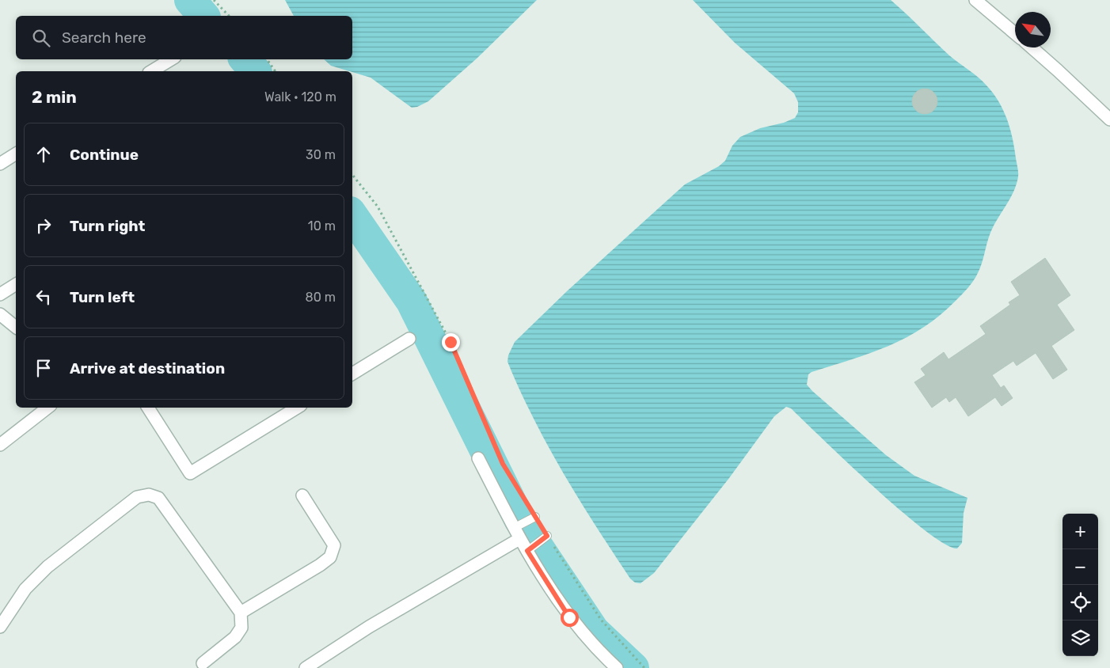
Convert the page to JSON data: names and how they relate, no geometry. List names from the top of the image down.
{
  "north": "top left",
  "page": {
    "search": "Search here",
    "heading": ["2 min", "Walk · 120 m"],
    "list": [
      ["Continue", "30 m"],
      ["Turn right", "10 m"],
      ["Turn left", "80 m"],
      "Arrive at destination"
    ],
    "map_buttons": ["+", "−"]
  }
}
